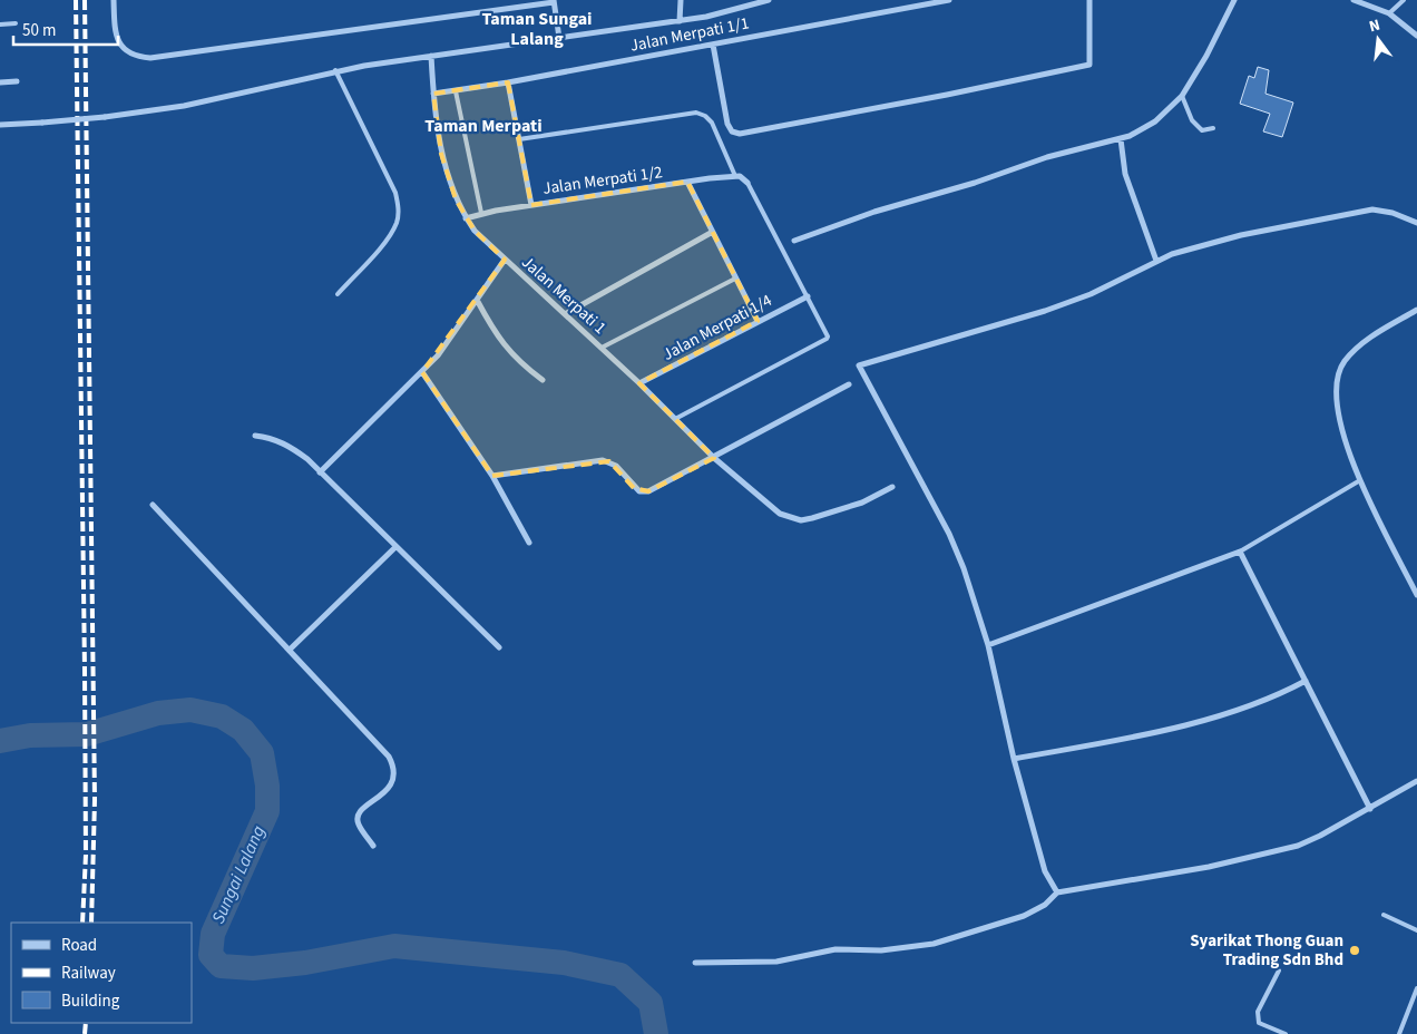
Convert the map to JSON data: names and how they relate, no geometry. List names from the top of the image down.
{
  "streets": {
    "street": [
      "Jalan Merpati 1/1",
      "Jalan Merpati 1/2",
      "Jalan Merpati 1",
      "Jalan Merpati 1/4"
    ]
  },
  "crossings": [
    ["Jalan Merpati 1/1", "Jalan Merpati 1"],
    ["Jalan Merpati 1/2", "Jalan Merpati 1"],
    ["Jalan Merpati 1", "Jalan Merpati 1/4"]
  ],
  "districts": ["Taman Sungai Lalang", "Taman Merpati"],
  "water": ["Sungai Lalang"],
  "places": ["Syarikat Thong Guan Trading Sdn Bhd"],
  "legend": ["Road", "Railway", "Building"],
  "scale_bar": "50 m",
  "north": "top"
}
